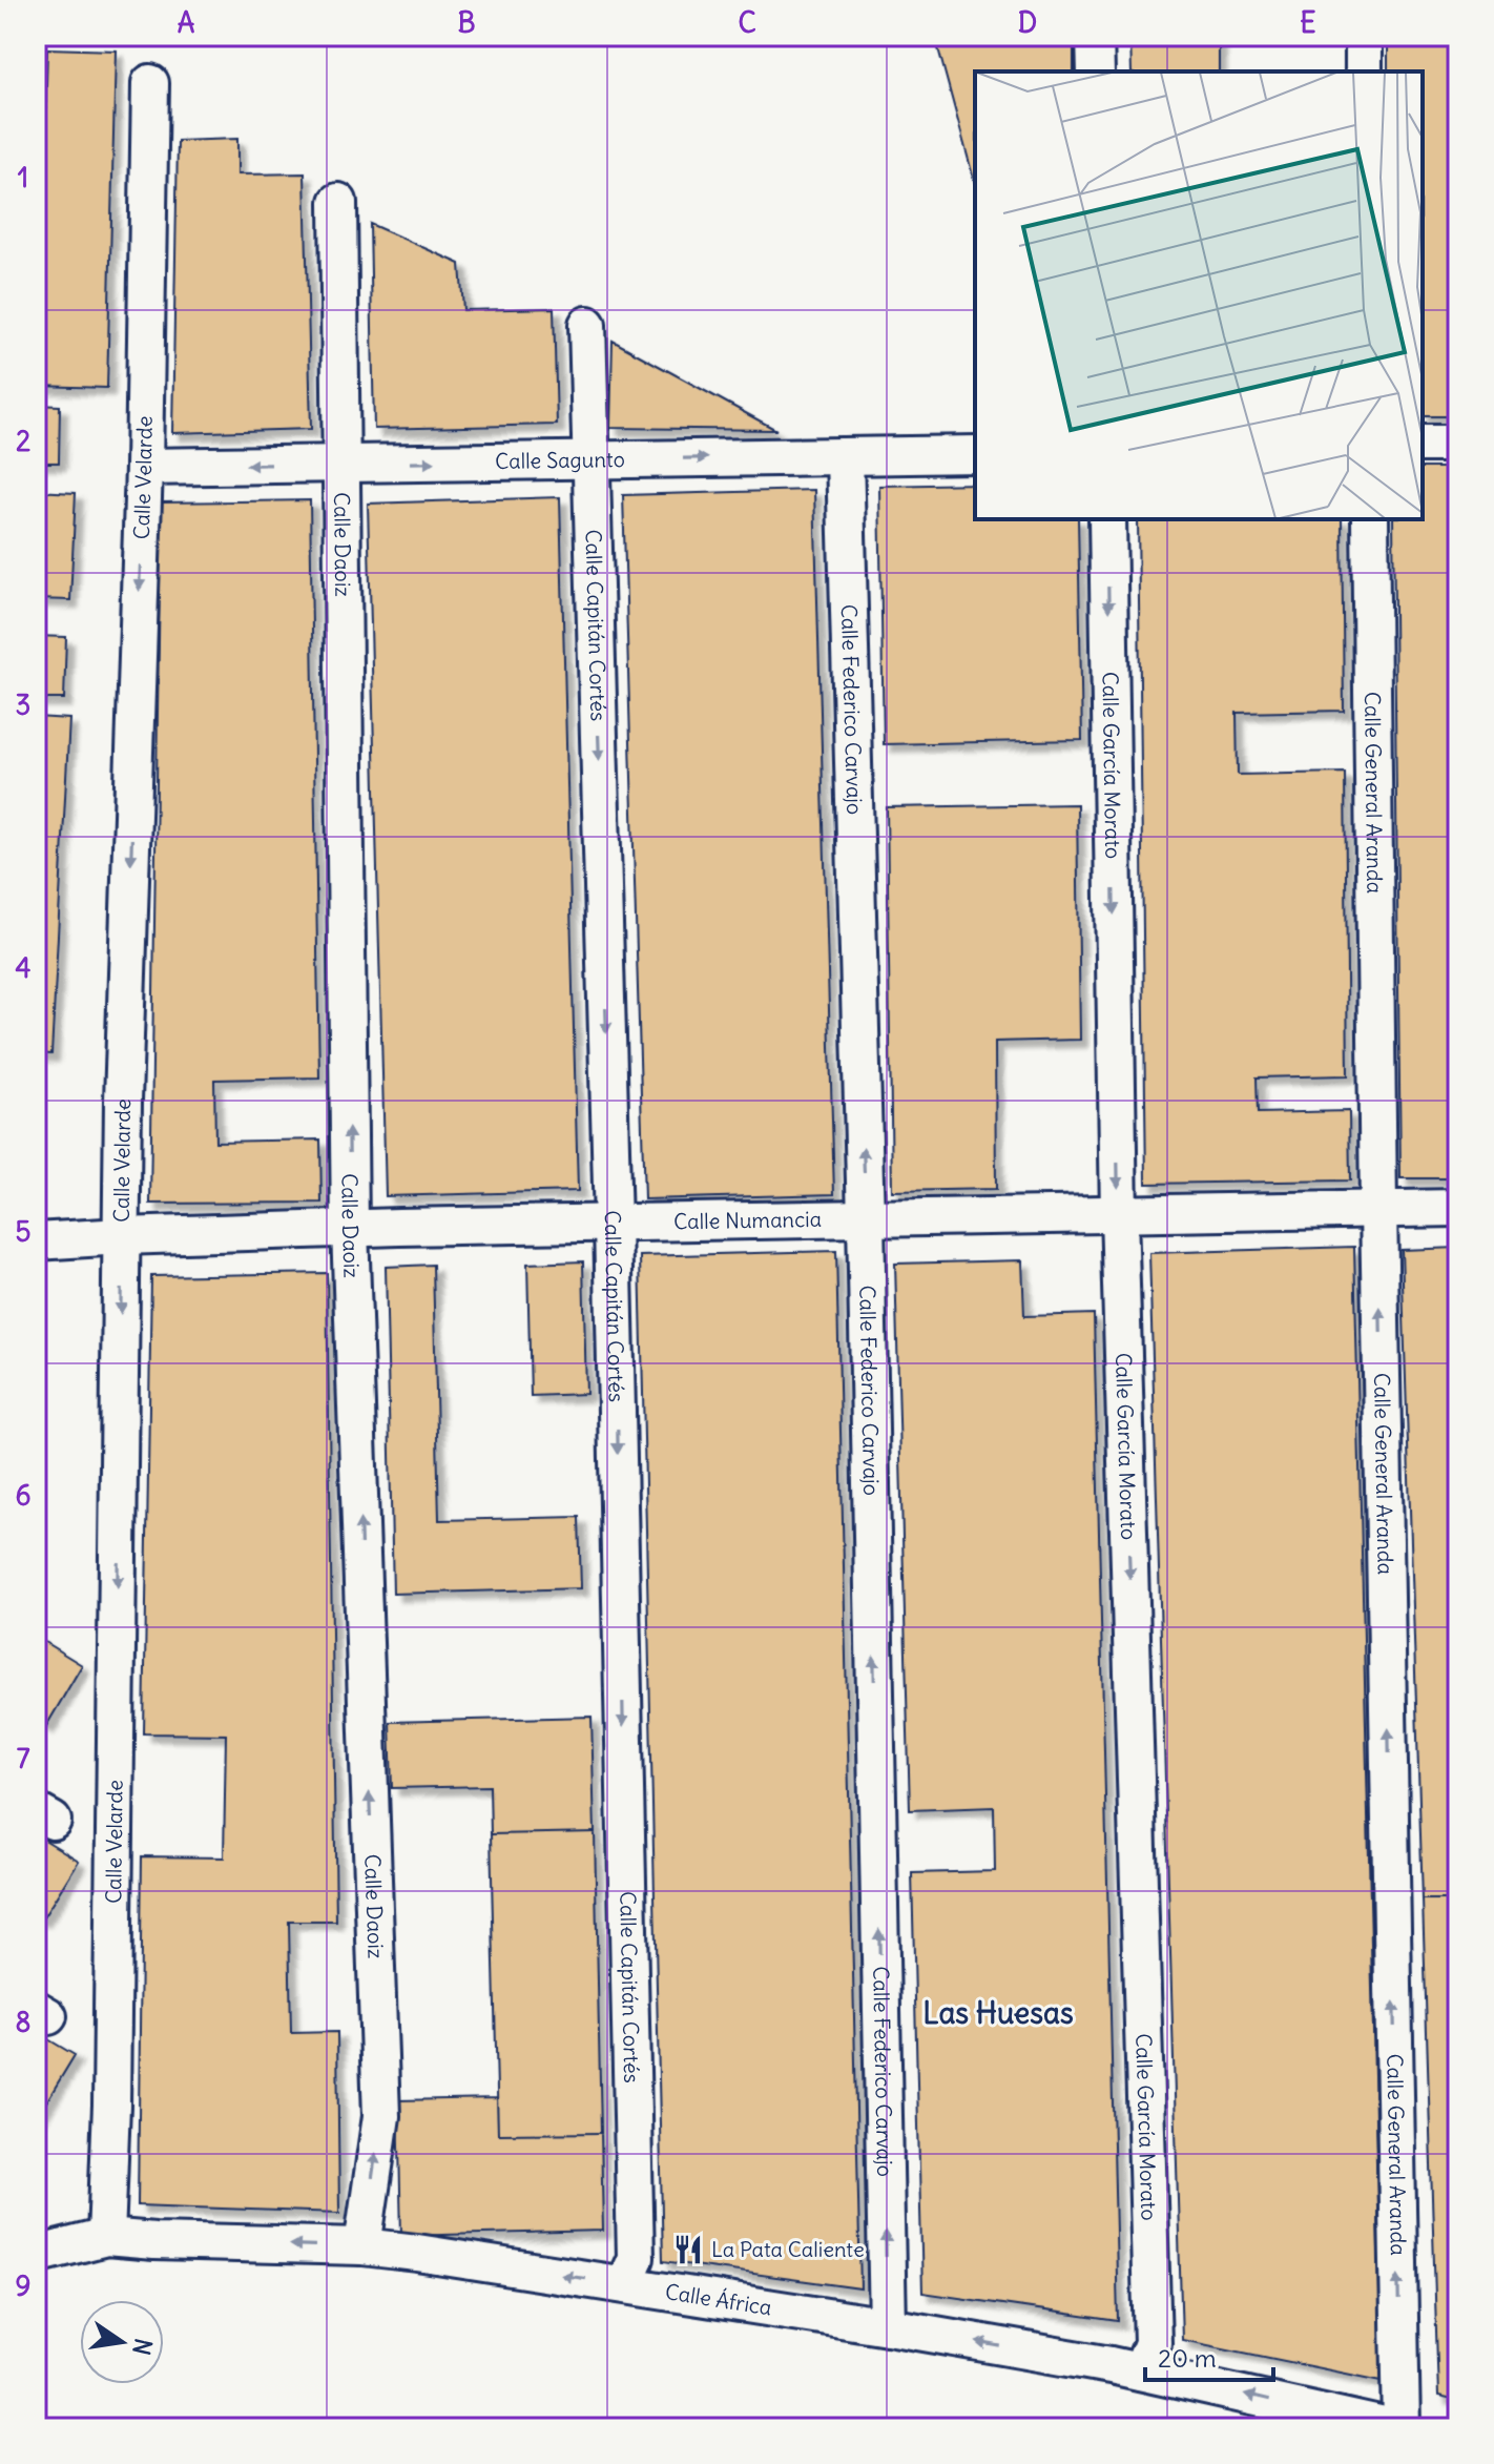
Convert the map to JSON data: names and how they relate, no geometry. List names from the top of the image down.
{
  "streets": {
    "street": [
      "Calle Sagunto",
      "Calle Velarde",
      "Calle Daoiz",
      "Calle Capitán Cortés",
      "Calle Federico Carvajo",
      "Calle García Morato",
      "Calle General Aranda",
      "Calle Numancia",
      "Calle África"
    ]
  },
  "crossings": [
    ["Calle Sagunto", "Calle Velarde"],
    ["Calle Sagunto", "Calle Daoiz"],
    ["Calle Sagunto", "Calle Capitán Cortés"],
    ["Calle Sagunto", "Calle Federico Carvajo"],
    ["Calle Velarde", "Calle Numancia"],
    ["Calle Velarde", "Calle África"],
    ["Calle Daoiz", "Calle Numancia"],
    ["Calle Daoiz", "Calle África"],
    ["Calle Capitán Cortés", "Calle Numancia"],
    ["Calle Capitán Cortés", "Calle África"],
    ["Calle Federico Carvajo", "Calle Numancia"],
    ["Calle Federico Carvajo", "Calle África"],
    ["Calle García Morato", "Calle Numancia"],
    ["Calle García Morato", "Calle África"],
    ["Calle General Aranda", "Calle Numancia"]
  ],
  "one_way": [
    "Calle Velarde",
    "Calle Daoiz",
    "Calle Capitán Cortés",
    "Calle Federico Carvajo",
    "Calle García Morato",
    "Calle General Aranda",
    "Calle África"
  ],
  "districts": ["Las Huesas"],
  "places": {
    "restaurant": ["La Pata Caliente"]
  },
  "scale_bar": "20 m",
  "north": "right",
  "grid": {
    "columns": [
      "A",
      "B",
      "C",
      "D",
      "E"
    ],
    "rows": [
      "1",
      "2",
      "3",
      "4",
      "5",
      "6",
      "7",
      "8",
      "9"
    ]
  }
}
